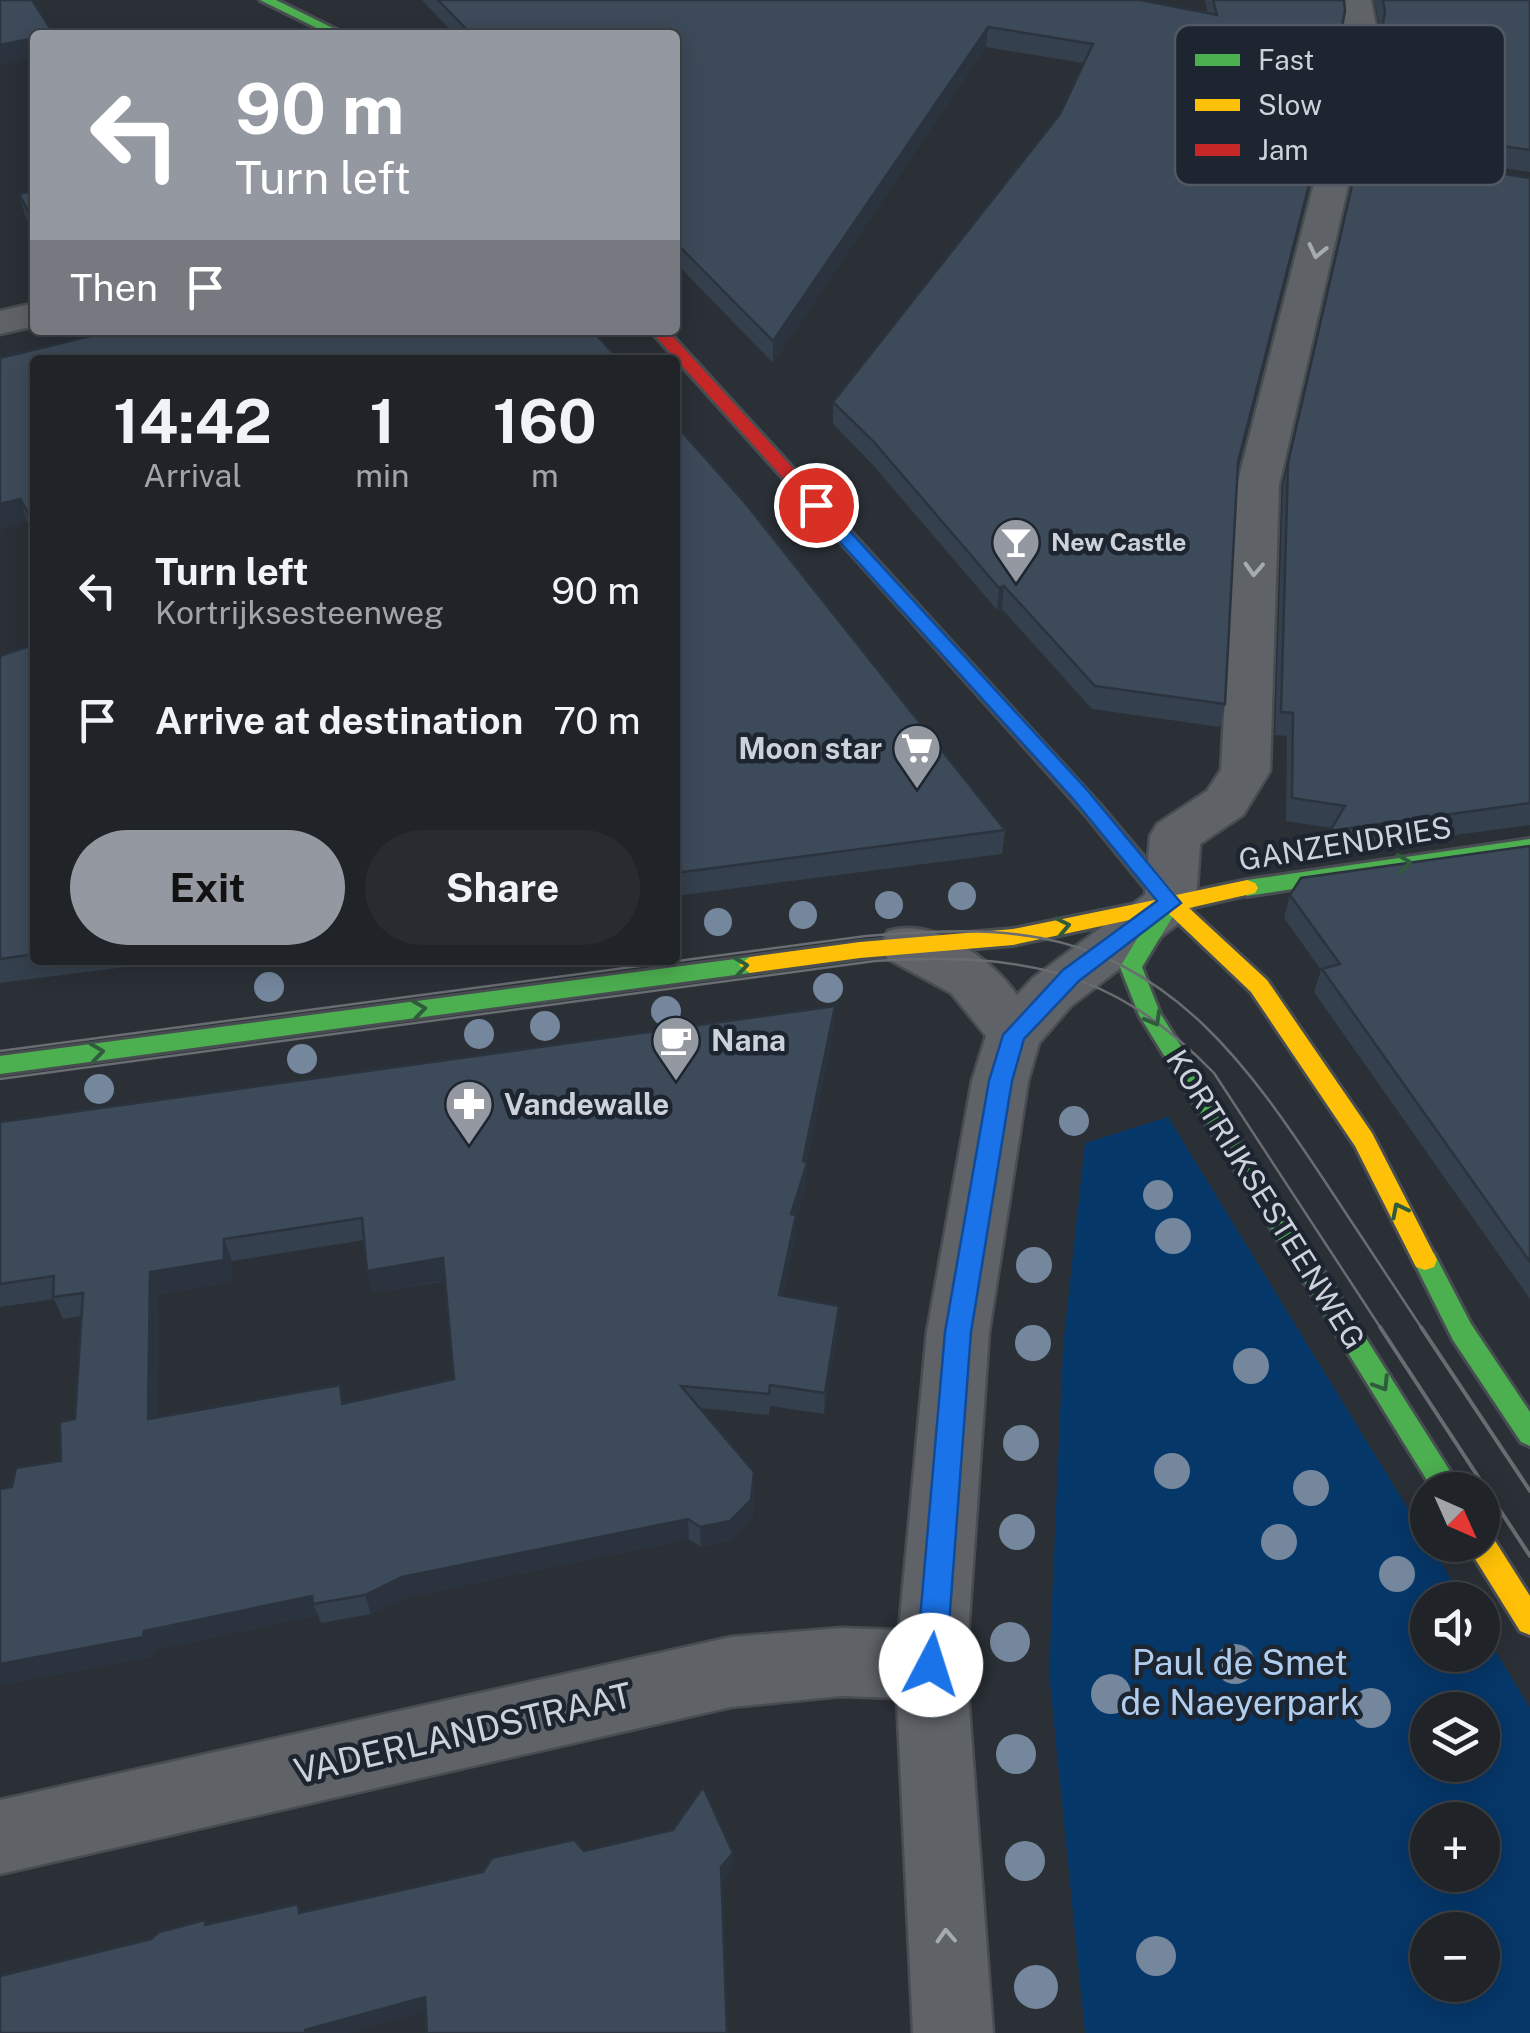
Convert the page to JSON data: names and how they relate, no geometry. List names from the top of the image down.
{
  "streets": {
    "main road": ["GANZENDRIES", "KORTRIJKSESTEENWEG"],
    "street": ["VADERLANDSTRAAT"]
  },
  "crossings": [
    ["GANZENDRIES", "KORTRIJKSESTEENWEG"]
  ],
  "one_way": ["GANZENDRIES"],
  "parks": ["Paul de Smet de Naeyerpark"],
  "places": {
    "bar": ["New Castle"],
    "supermarket": ["Moon star"],
    "cafe": ["Nana"],
    "pharmacy": ["Vandewalle"]
  },
  "legend": ["Fast", "Slow", "Jam"],
  "north": "bottom right",
  "page": {
    "turn": ["90 m", "Turn left"],
    "then": "Then",
    "eta": [
      "14:42",
      "Arrival",
      "1",
      "min",
      "160",
      "m"
    ],
    "list": [
      {
        "name": "Turn left",
        "note": "Kortrijksesteenweg",
        "value": "90 m"
      },
      {
        "name": "Arrive at destination",
        "value": "70 m"
      }
    ],
    "buttons": ["Exit", "Share"],
    "map_buttons": ["+", "−"]
  }
}
